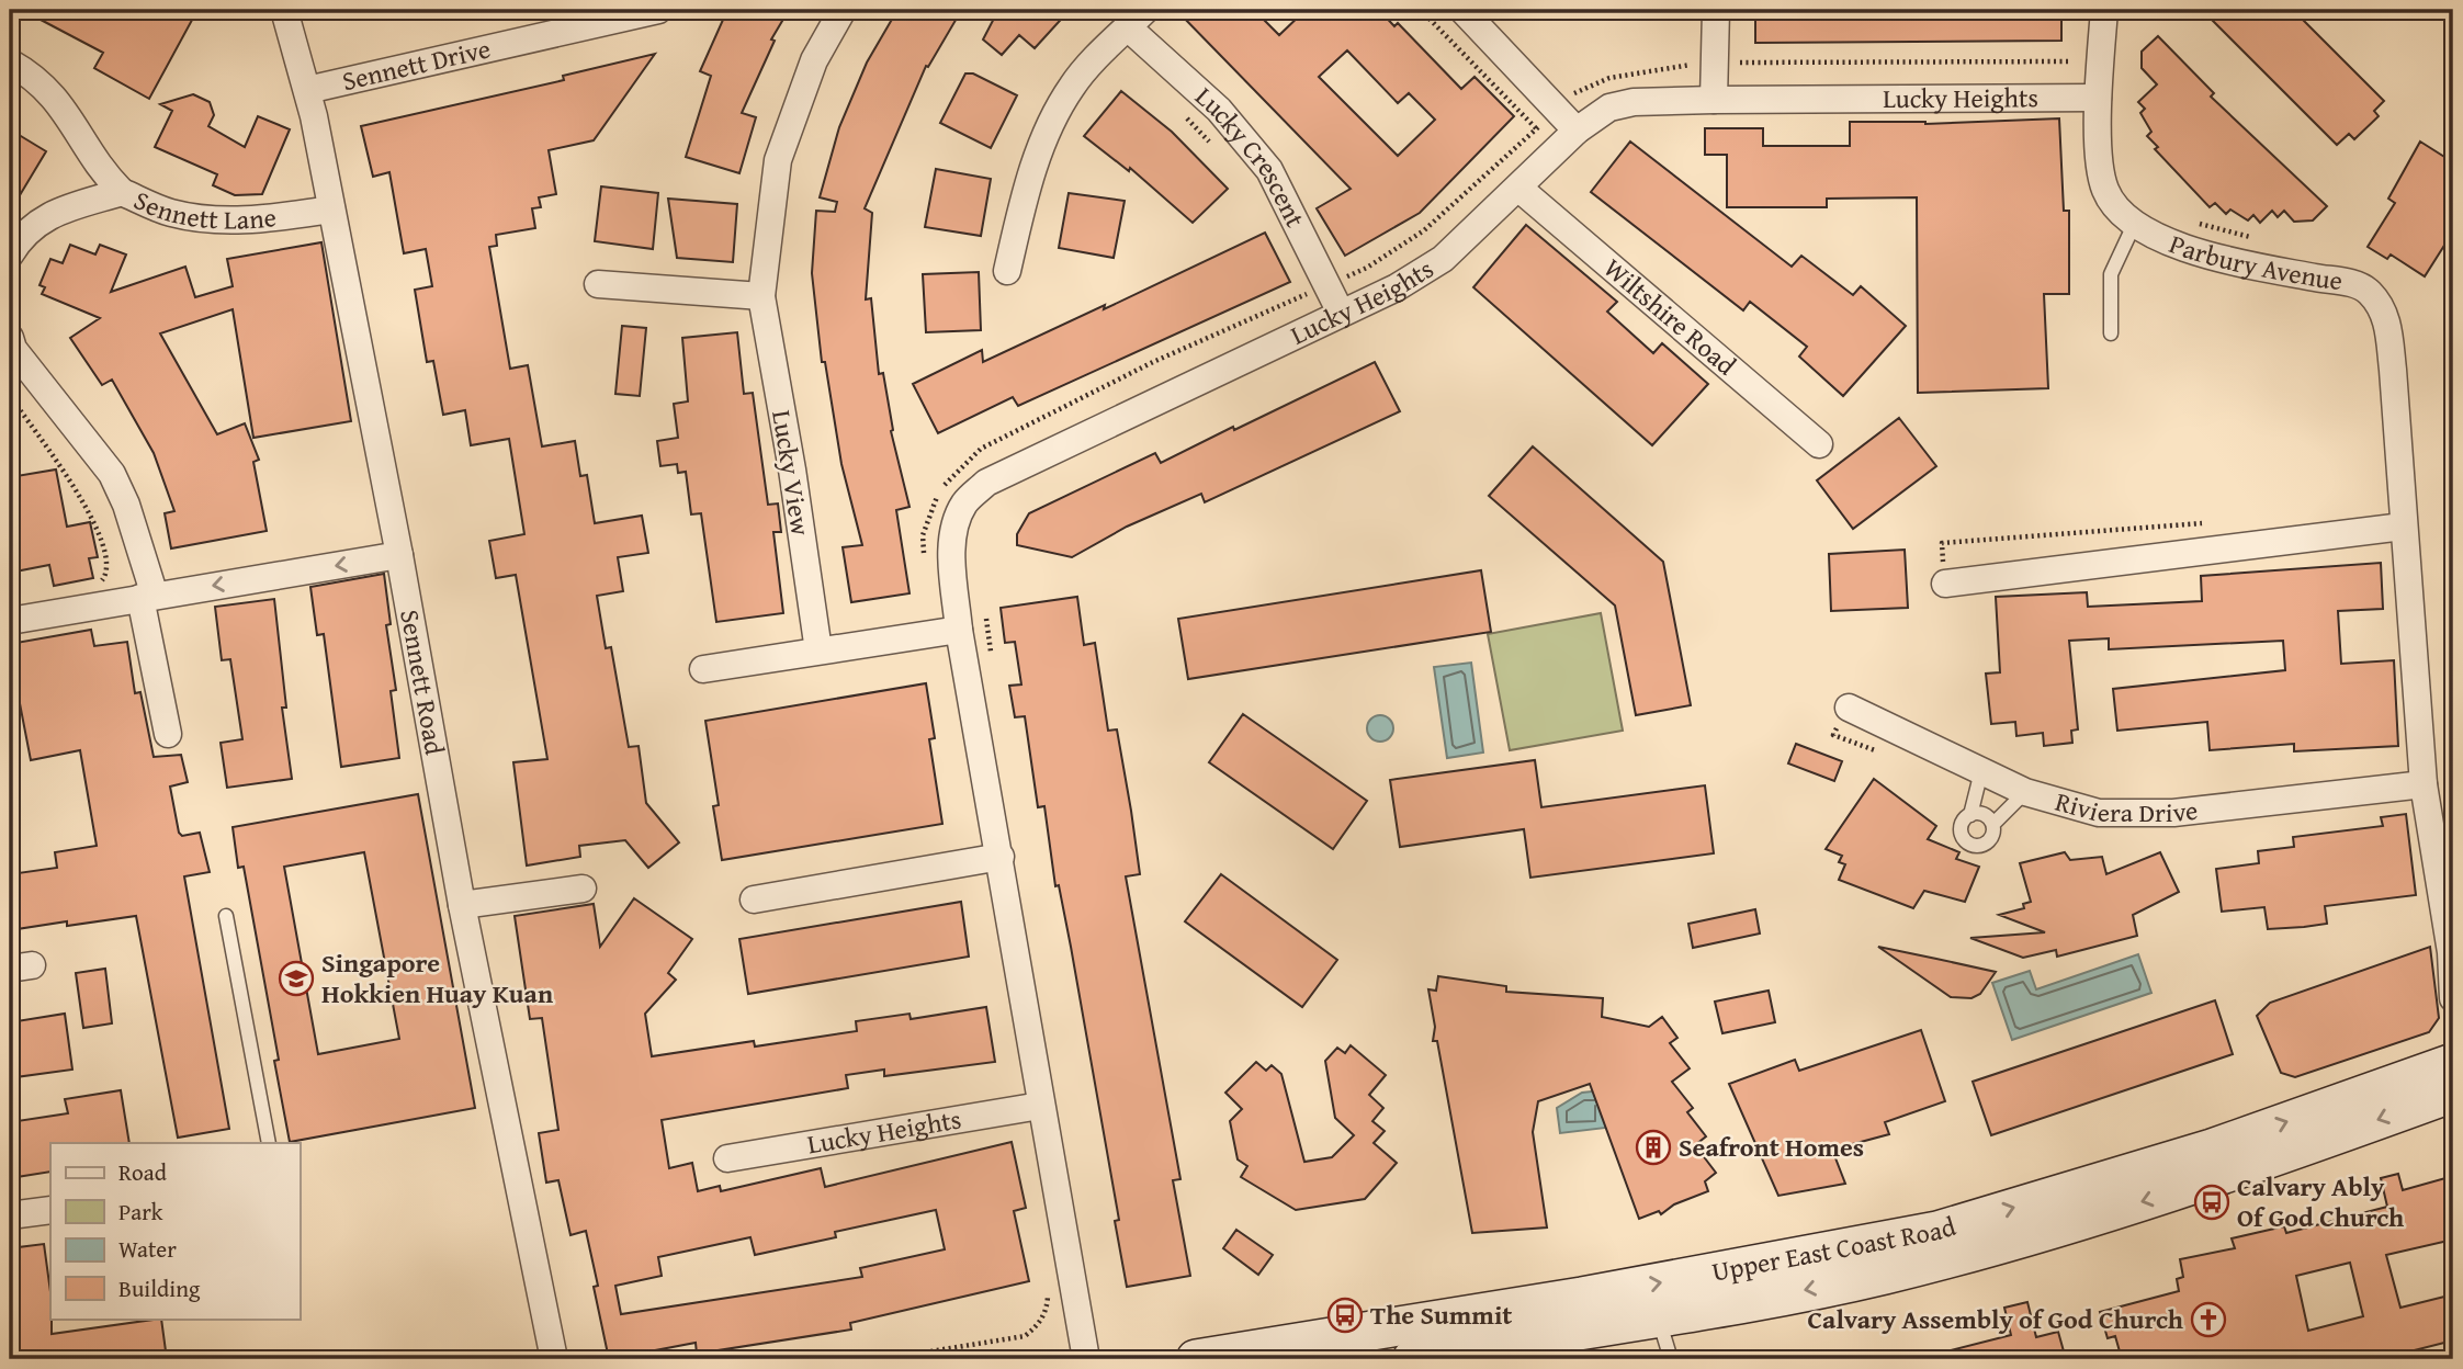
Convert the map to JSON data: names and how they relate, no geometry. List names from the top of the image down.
{
  "streets": {
    "main road": ["Upper East Coast Road"],
    "street": [
      "Sennett Drive",
      "Lucky Heights",
      "Lucky Crescent",
      "Sennett Lane",
      "Parbury Avenue",
      "Wiltshire Road",
      "Lucky View",
      "Sennett Road",
      "Riviera Drive"
    ]
  },
  "crossings": [
    ["Sennett Drive", "Sennett Road"],
    ["Lucky Heights", "Lucky Crescent"],
    ["Lucky Heights", "Parbury Avenue"],
    ["Lucky Heights", "Wiltshire Road"],
    ["Sennett Lane", "Sennett Road"],
    ["Parbury Avenue", "Riviera Drive"]
  ],
  "places": {
    "school or university": ["Singapore Hokkien Huay Kuan"],
    "building": ["Seafront Homes"],
    "bus stop": ["Calvary Ably Of God Church", "The Summit"],
    "church": ["Calvary Assembly of God Church"]
  },
  "legend": [
    "Road",
    "Park",
    "Water",
    "Building"
  ]
}
